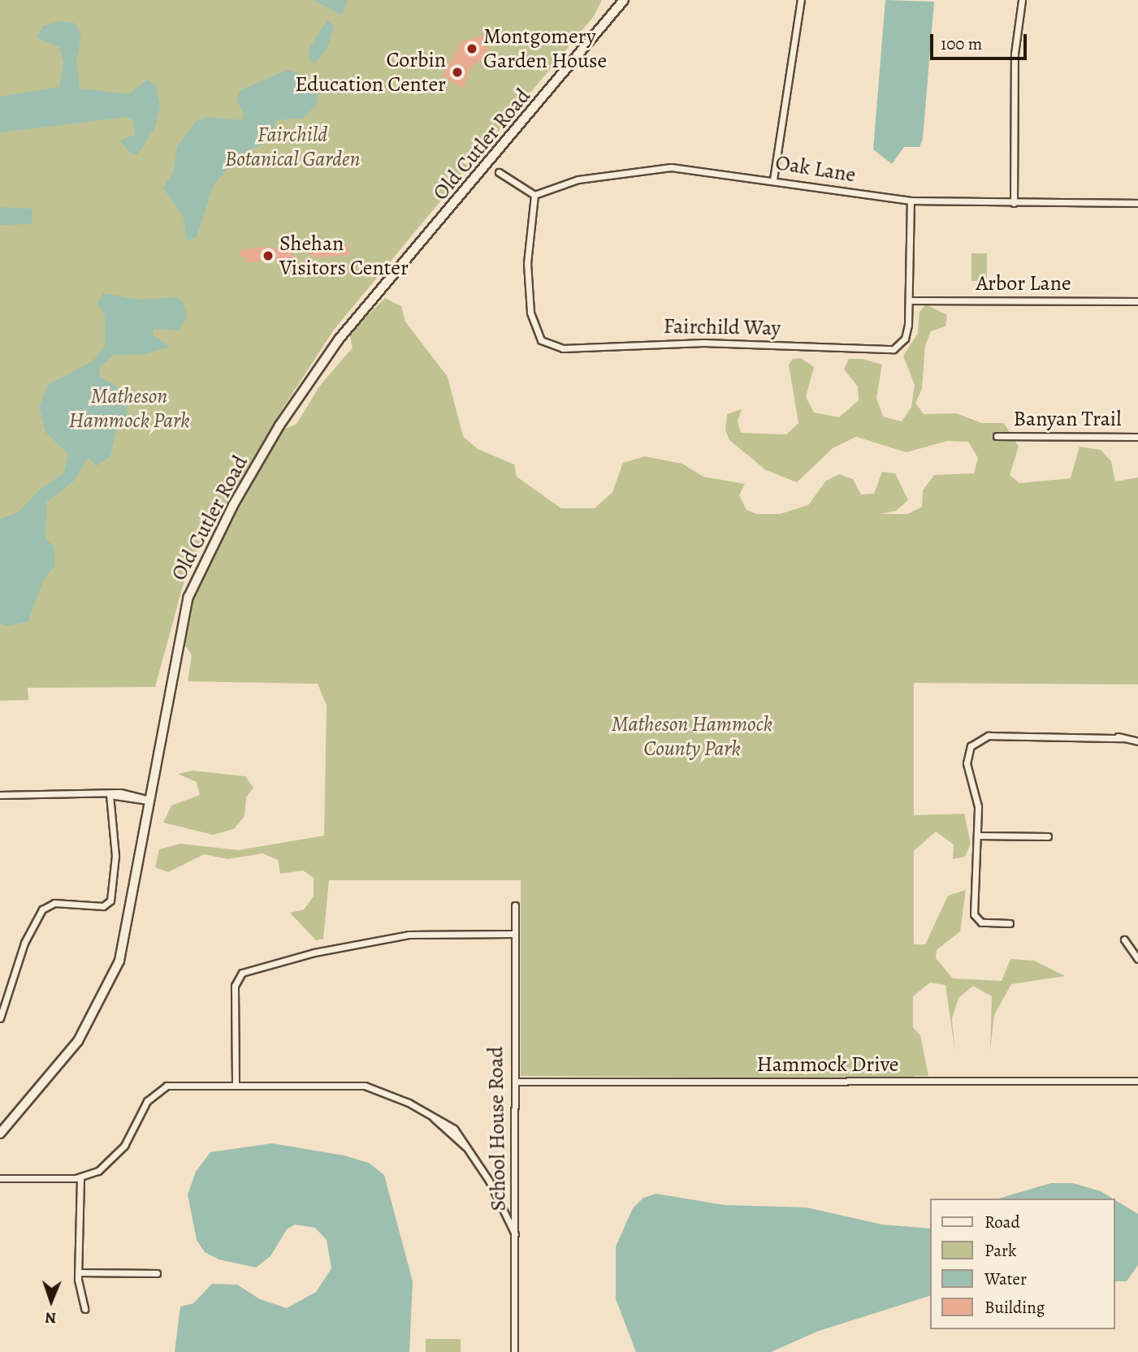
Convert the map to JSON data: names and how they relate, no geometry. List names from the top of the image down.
{
  "streets": {
    "main road": ["Old Cutler Road"],
    "street": [
      "Oak Lane",
      "Arbor Lane",
      "Fairchild Way",
      "Banyan Trail",
      "Hammock Drive",
      "School House Road"
    ]
  },
  "crossings": [
    ["Oak Lane", "Fairchild Way"],
    ["Arbor Lane", "Fairchild Way"],
    ["Hammock Drive", "School House Road"]
  ],
  "parks": ["Fairchild Botanical Garden", "Matheson Hammock Park", "Matheson Hammock County Park"],
  "places": ["Montgomery Garden House", "Corbin Education Center", "Shehan Visitors Center"],
  "legend": [
    "Road",
    "Park",
    "Water",
    "Building"
  ],
  "scale_bar": "100 m",
  "north": "bottom"
}
